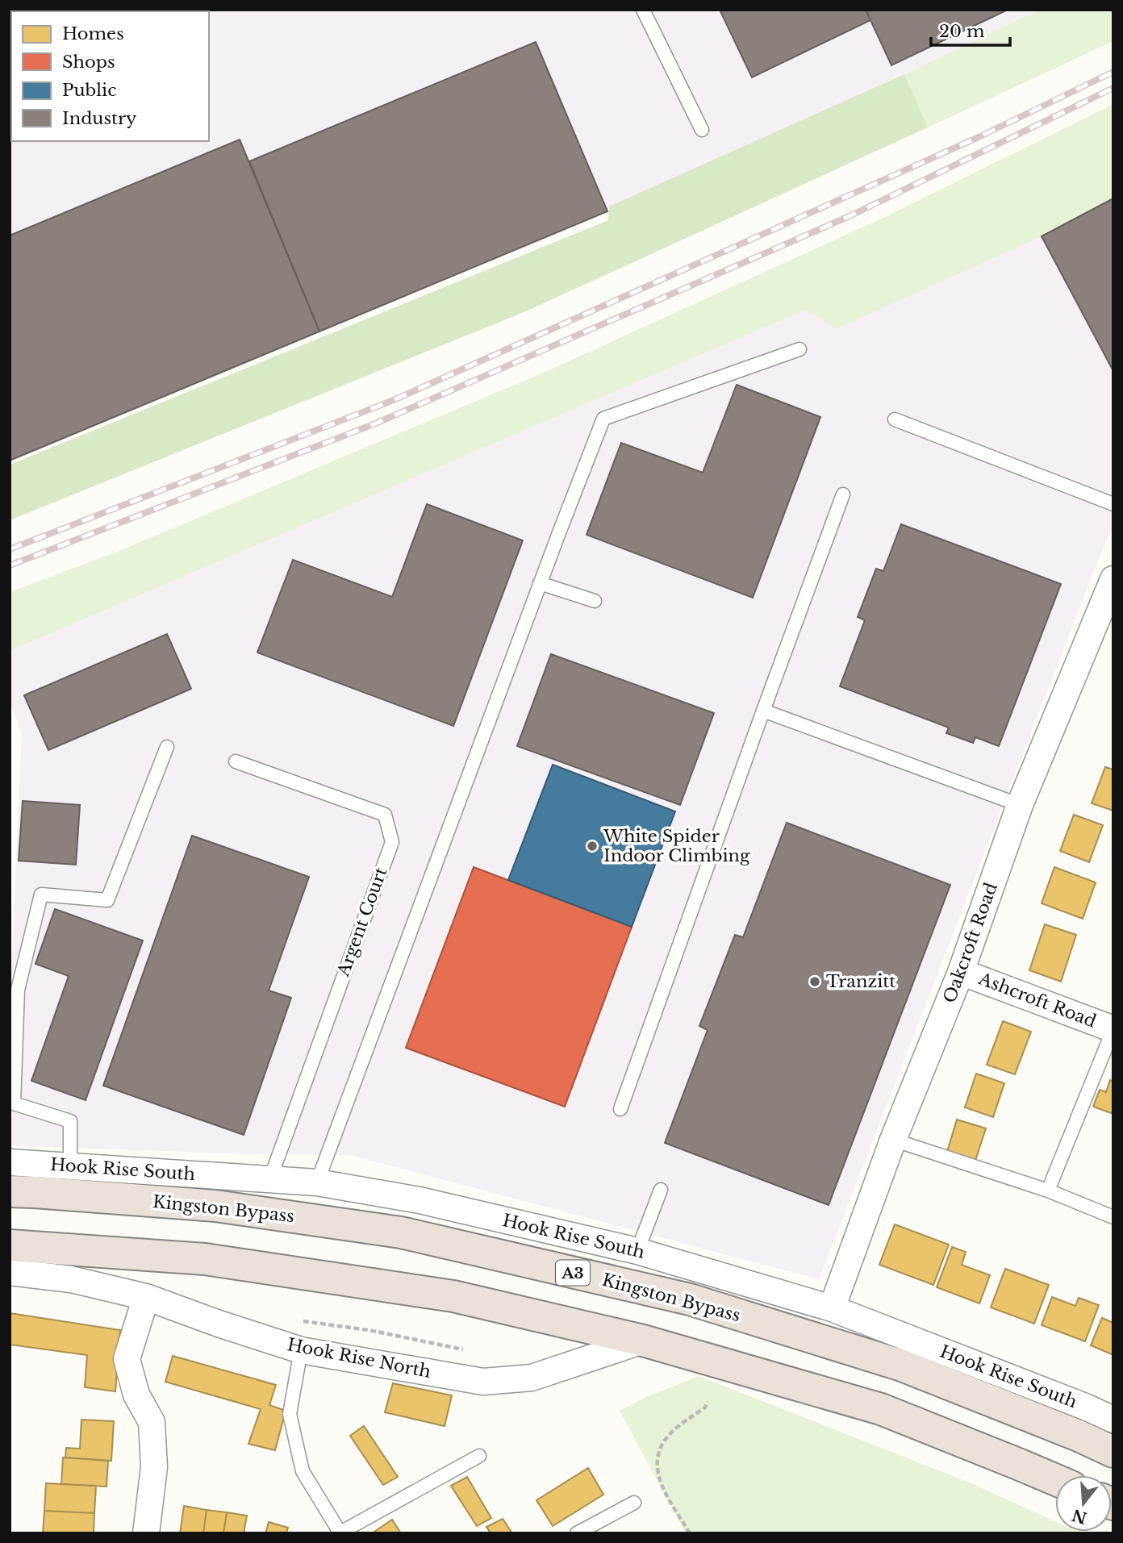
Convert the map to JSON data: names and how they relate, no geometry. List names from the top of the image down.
{
  "streets": {
    "highway": ["Kingston Bypass", "A3"],
    "street": [
      "Oakcroft Road",
      "Ashcroft Road",
      "Hook Rise South",
      "Hook Rise North"
    ],
    "lane": ["Argent Court"]
  },
  "crossings": [
    ["Argent Court", "Hook Rise South"],
    ["Oakcroft Road", "Ashcroft Road"],
    ["Oakcroft Road", "Hook Rise South"]
  ],
  "places": ["White Spider Indoor Climbing", "Tranzitt"],
  "legend": [
    "Homes",
    "Shops",
    "Public",
    "Industry"
  ],
  "scale_bar": "20 m",
  "north": "bottom"
}
